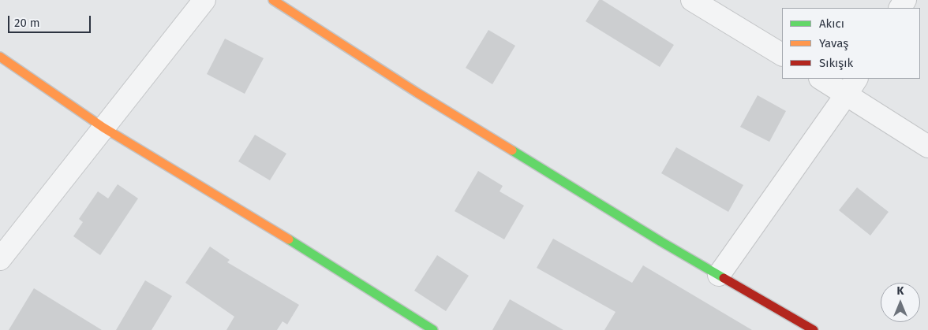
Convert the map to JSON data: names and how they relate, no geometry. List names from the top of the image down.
{
  "legend": ["Akıcı", "Yavaş", "Sıkışık"],
  "scale_bar": "20 m",
  "north": "top"
}
